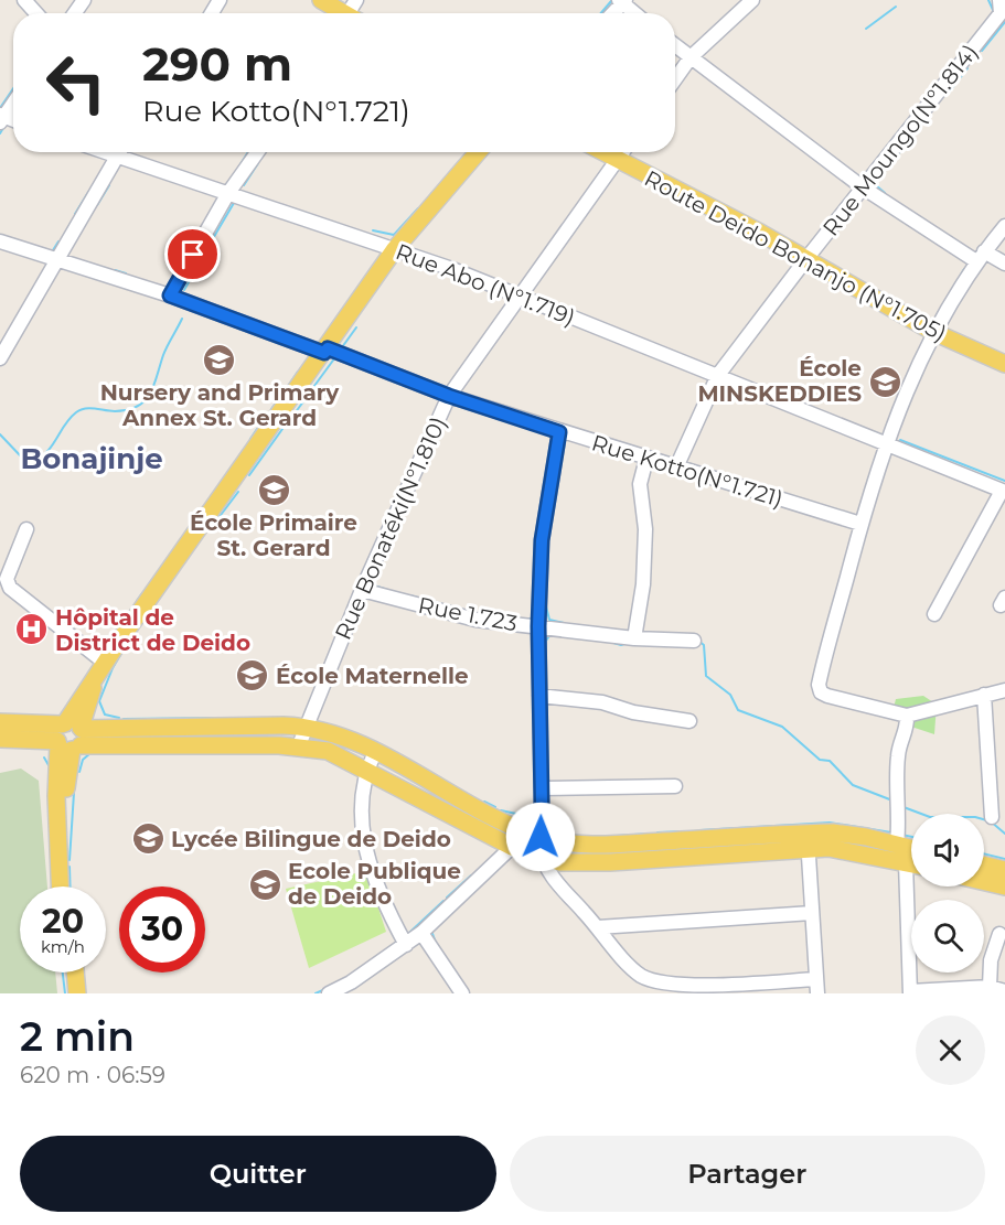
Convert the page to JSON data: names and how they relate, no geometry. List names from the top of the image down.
{
  "streets": {
    "main road": ["Route Deido Bonanjo (N°1.705)"],
    "street": [
      "Rue Moungo(N°1.814)",
      "Rue Abo (N°1.719)",
      "Rue Kotto(N°1.721)",
      "Rue Bonatéki(N°1.810)",
      "Rue 1.723"
    ]
  },
  "crossings": [
    ["Rue Moungo(N°1.814)", "Route Deido Bonanjo (N°1.705)"],
    ["Rue Moungo(N°1.814)", "Rue Abo (N°1.719)"],
    ["Rue Moungo(N°1.814)", "Rue Kotto(N°1.721)"],
    ["Route Deido Bonanjo (N°1.705)", "Rue Bonatéki(N°1.810)"],
    ["Rue Abo (N°1.719)", "Rue Bonatéki(N°1.810)"],
    ["Rue Kotto(N°1.721)", "Rue Bonatéki(N°1.810)"],
    ["Rue Bonatéki(N°1.810)", "Rue 1.723"]
  ],
  "districts": ["Bonajinje"],
  "places": {
    "school or university": [
      "Nursery and Primary Annex St. Gerard",
      "École MINSKEDDIES",
      "École Primaire St. Gerard",
      "École Maternelle",
      "Lycée Bilingue de Deido",
      "Ecole Publique de Deido"
    ],
    "hospital": ["Hôpital de District de Deido"]
  },
  "page": {
    "turn": ["290 m", "Rue Kotto(N°1.721)"],
    "speed": "20 km/h",
    "limit": "30",
    "heading": ["2 min", "620 m · 06:59"],
    "buttons": ["Quitter", "Partager"]
  }
}
